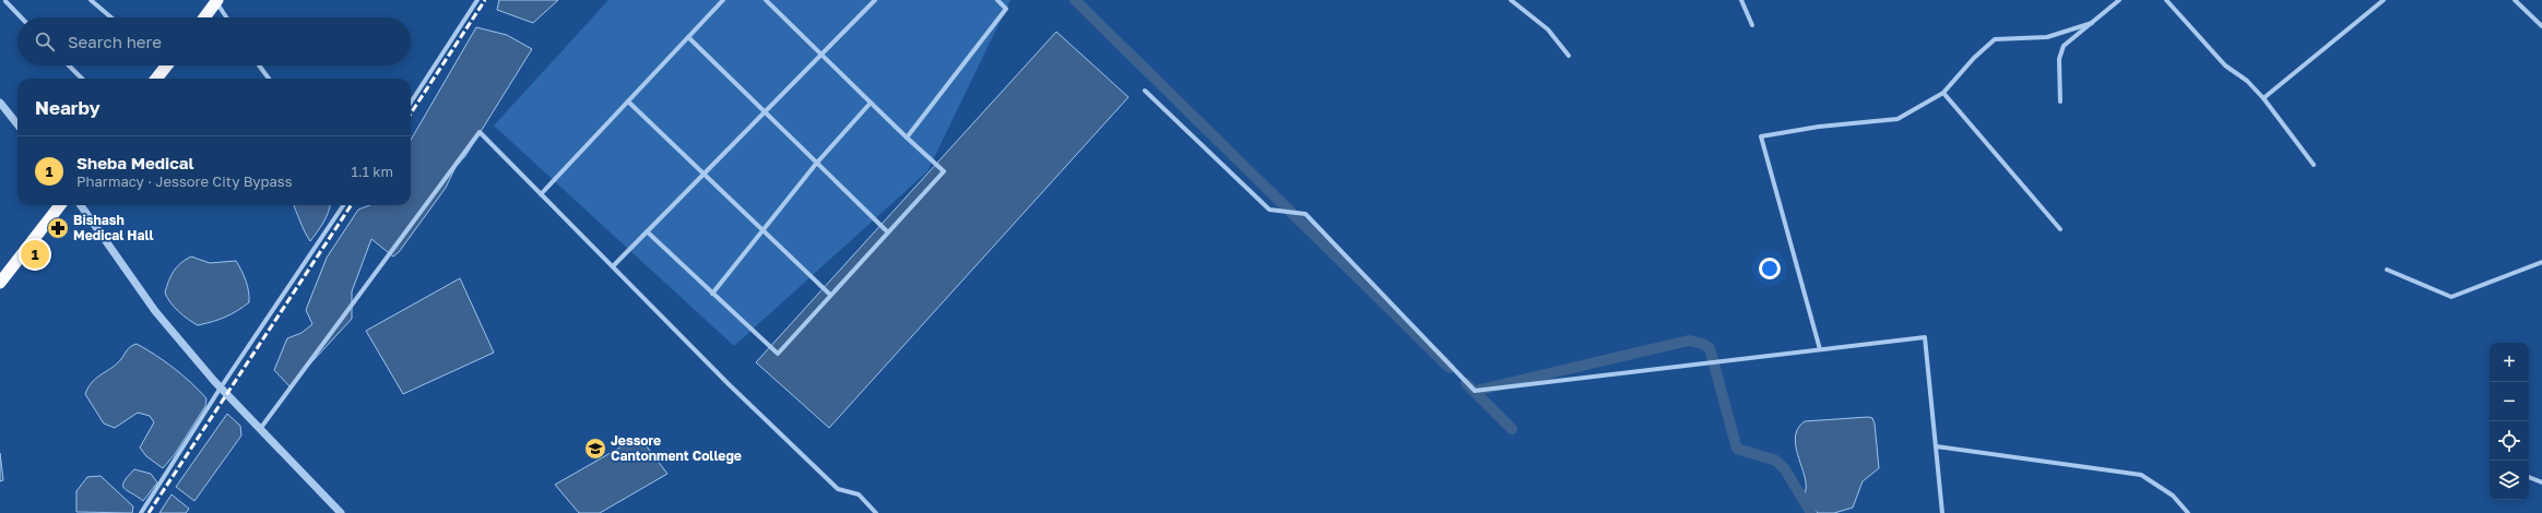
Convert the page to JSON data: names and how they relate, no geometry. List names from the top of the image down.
{
  "places": {
    "pharmacy": ["Bishash Medical Hall"],
    "school or university": ["Jessore Cantonment College"]
  },
  "page": {
    "search": "Search here",
    "heading": "Nearby",
    "list": [
      {
        "mark": "1",
        "name": "Sheba Medical",
        "note": "Pharmacy · Jessore City Bypass",
        "value": "1.1 km"
      }
    ],
    "pins": "1",
    "map_buttons": ["+", "−"]
  }
}
